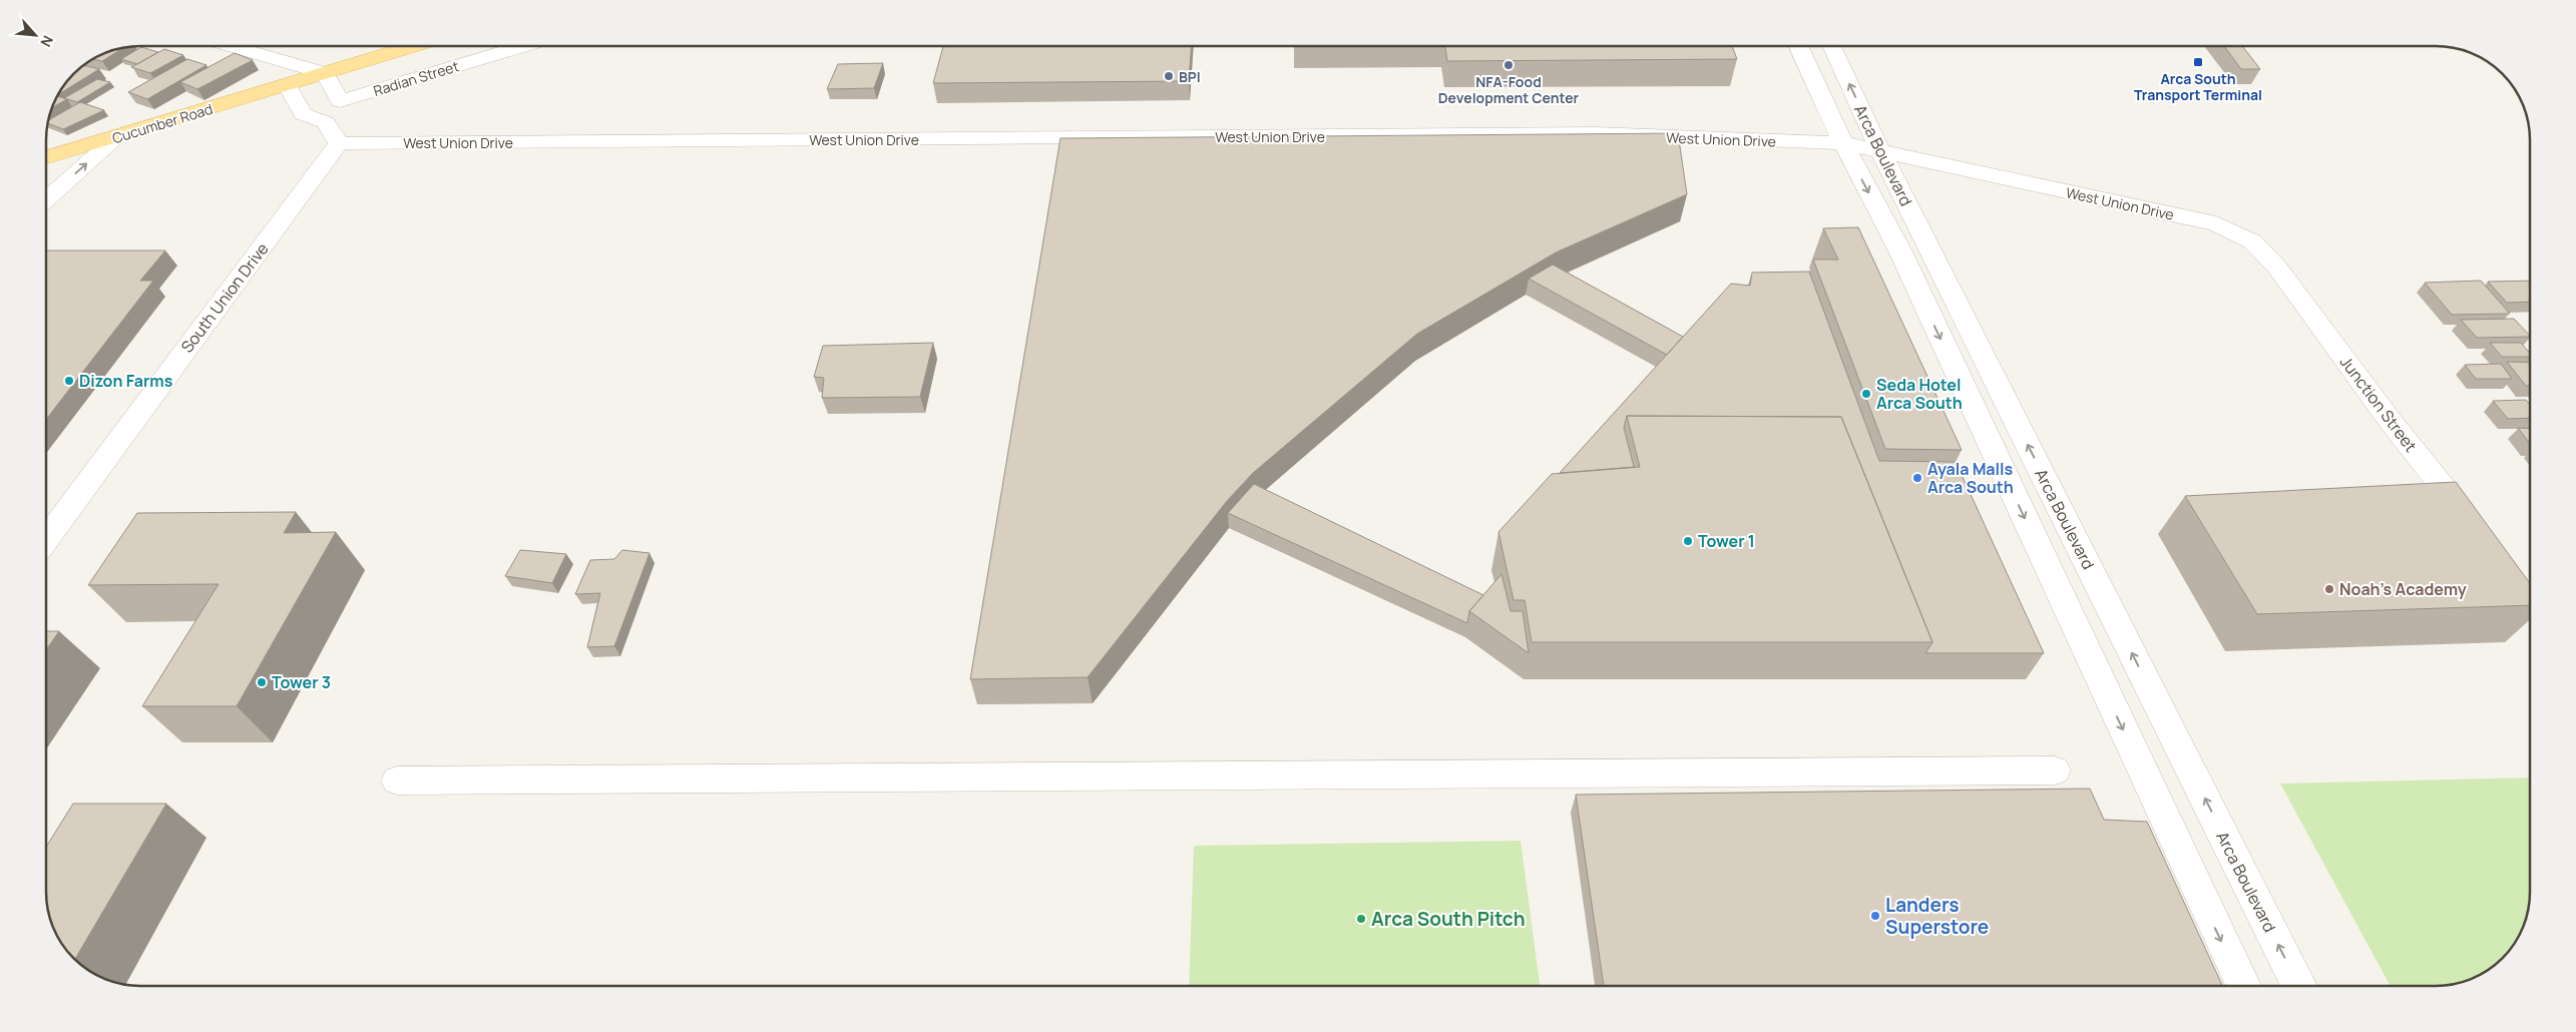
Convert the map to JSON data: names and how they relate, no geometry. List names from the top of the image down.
{
  "streets": {
    "main road": ["Cucumber Road"],
    "street": [
      "Radian Street",
      "West Union Drive",
      "Arca Boulevard",
      "South Union Drive",
      "Junction Street"
    ]
  },
  "crossings": [
    ["West Union Drive", "Arca Boulevard"],
    ["West Union Drive", "South Union Drive"],
    ["West Union Drive", "Junction Street"]
  ],
  "places": {
    "transit": ["Arca South Transport Terminal"],
    "other": [
      "NFA-Food Development Center",
      "BPI",
      "Dizon Farms",
      "Seda Hotel Arca South",
      "Ayala Malls Arca South",
      "Tower 1",
      "Noah's Academy",
      "Tower 3",
      "Landers Superstore",
      "Arca South Pitch"
    ]
  },
  "north": "bottom right"
}
